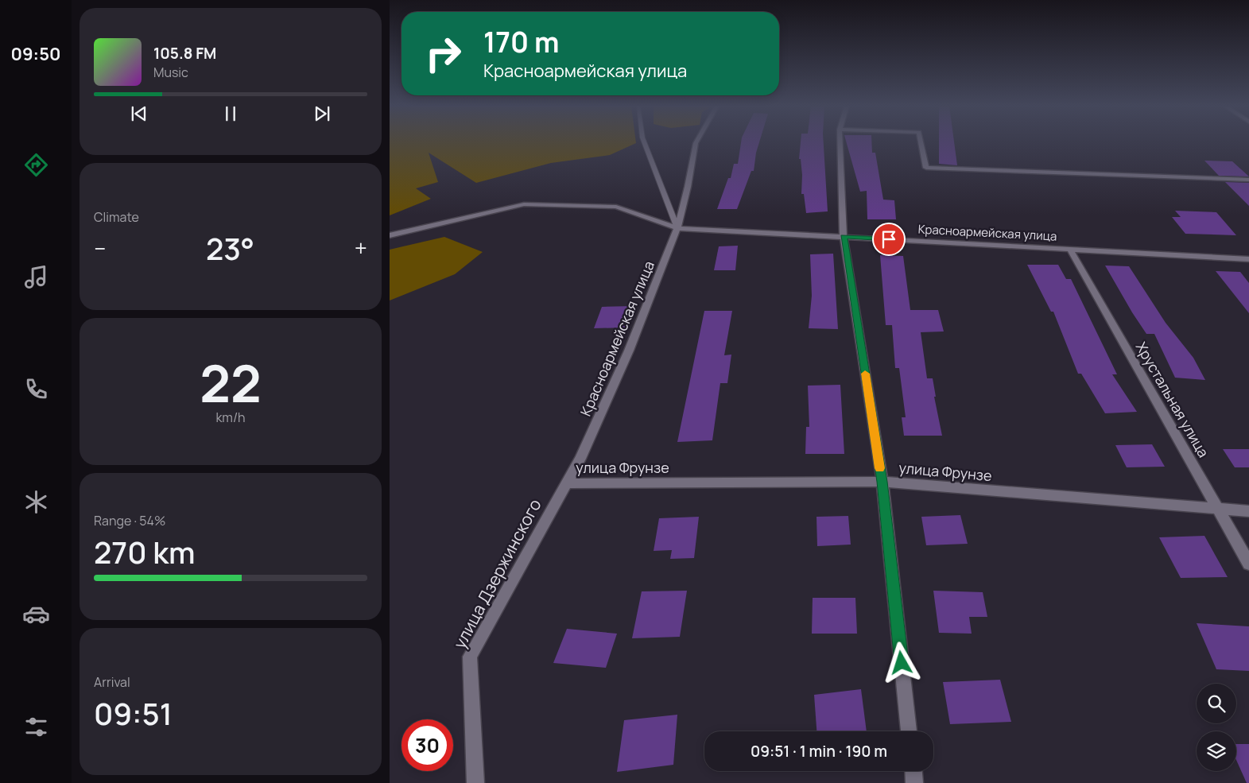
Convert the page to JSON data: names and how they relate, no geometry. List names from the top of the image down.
{
  "streets": {
    "street": [
      "Красноармейская улица",
      "Хрустальная улица",
      "улица Фрунзе",
      "улица Дзержинского"
    ]
  },
  "crossings": [
    ["Красноармейская улица", "Хрустальная улица"],
    ["Красноармейская улица", "улица Дзержинского"],
    ["Хрустальная улица", "улица Фрунзе"],
    ["улица Фрунзе", "улица Дзержинского"]
  ],
  "page": {
    "tabs": "09:50",
    "turn": ["170 m", "Красноармейская улица"],
    "song": ["105.8 FM", "Music"],
    "tile": [
      "Climate",
      ["22", "km/h"],
      ["Range · 54%", "270 km"],
      ["Arrival", "09:51"]
    ],
    "heat": ["−", "23°", "+"],
    "limit": "30",
    "trip": "09:51 · 1 min · 190 m"
  }
}
